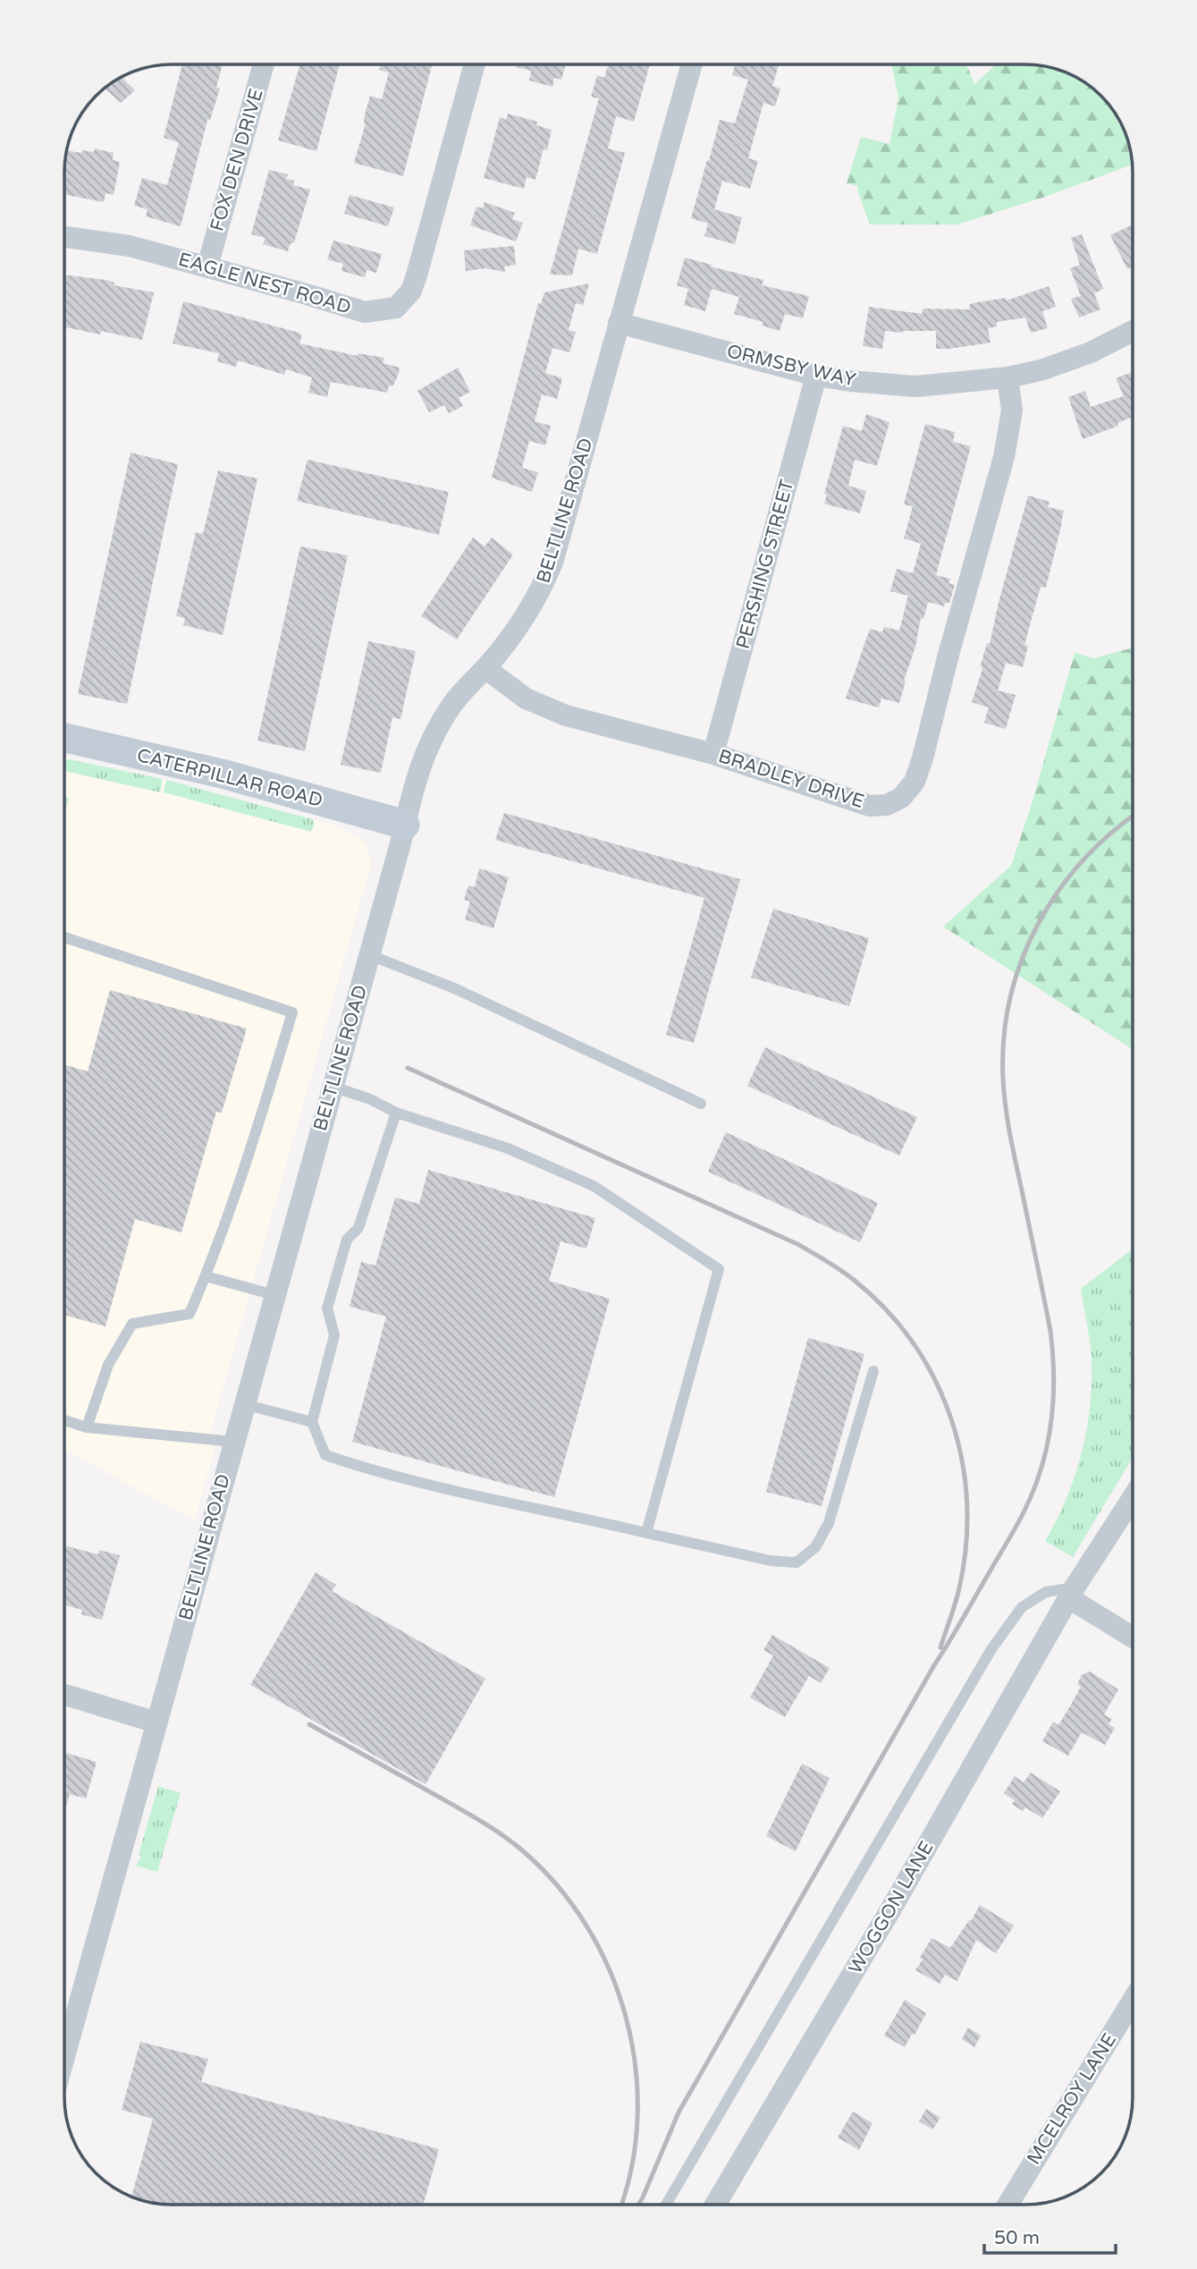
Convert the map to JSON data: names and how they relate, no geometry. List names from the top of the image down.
{
  "streets": {
    "street": [
      "FOX DEN DRIVE",
      "EAGLE NEST ROAD",
      "ORMSBY WAY",
      "BELTLINE ROAD",
      "PERSHING STREET",
      "CATERPILLAR ROAD",
      "BRADLEY DRIVE",
      "WOGGON LANE",
      "MCELROY LANE"
    ]
  },
  "crossings": [
    ["FOX DEN DRIVE", "EAGLE NEST ROAD"],
    ["ORMSBY WAY", "BELTLINE ROAD"],
    ["ORMSBY WAY", "PERSHING STREET"],
    ["ORMSBY WAY", "BRADLEY DRIVE"],
    ["BELTLINE ROAD", "CATERPILLAR ROAD"],
    ["BELTLINE ROAD", "BRADLEY DRIVE"],
    ["PERSHING STREET", "BRADLEY DRIVE"]
  ],
  "scale_bar": "50 m"
}
